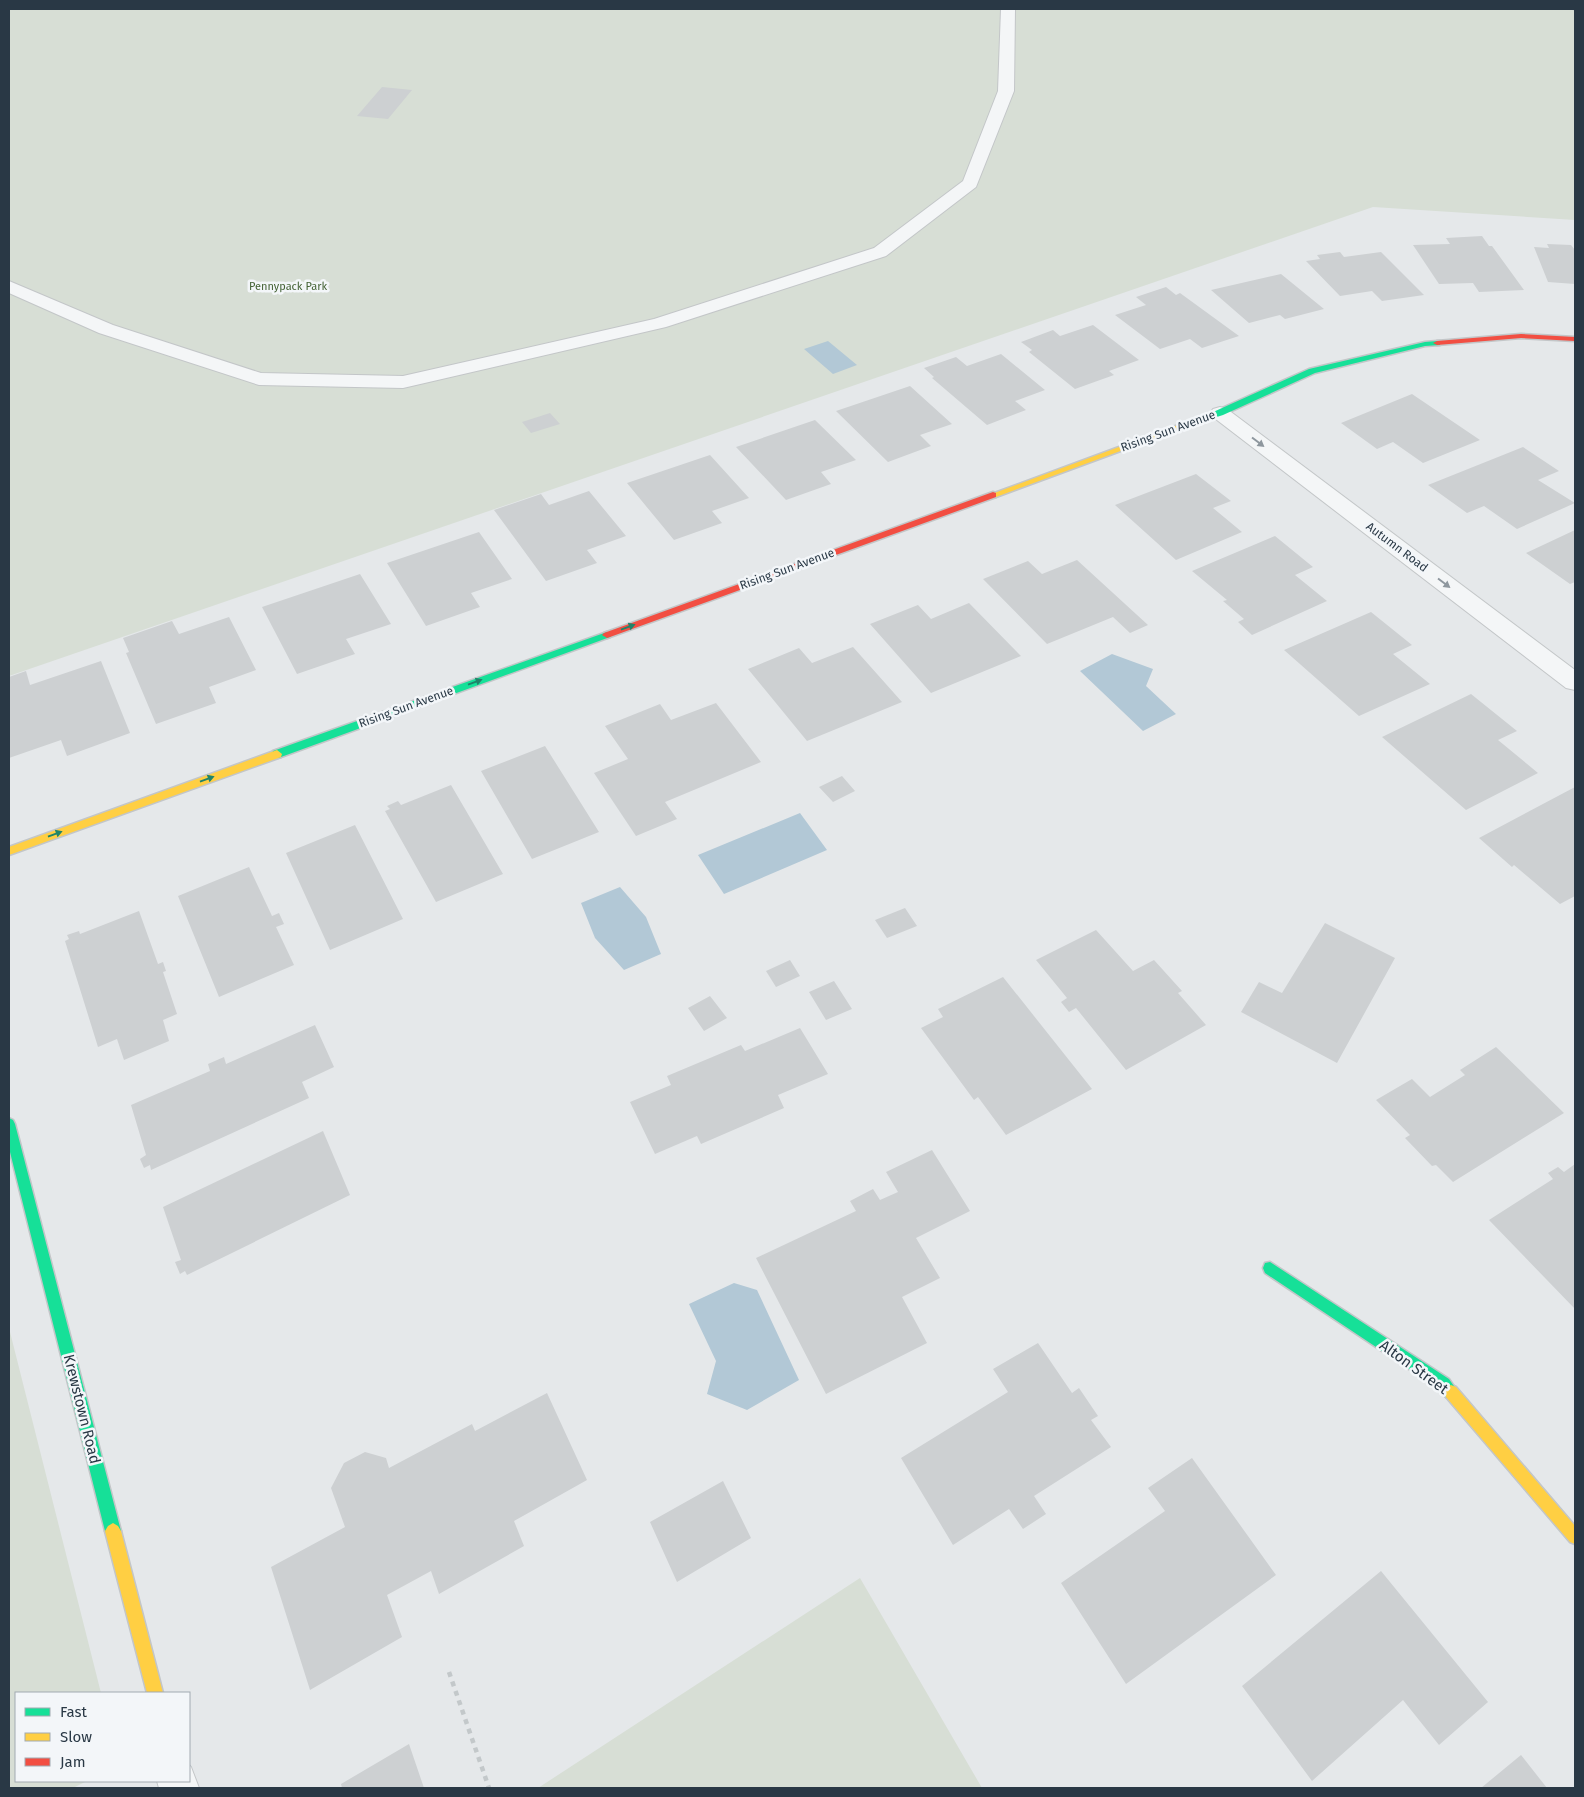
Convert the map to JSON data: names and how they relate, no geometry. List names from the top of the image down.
{
  "streets": {
    "street": [
      "Rising Sun Avenue",
      "Autumn Road",
      "Alton Street",
      "Krewstown Road"
    ]
  },
  "crossings": [
    ["Rising Sun Avenue", "Autumn Road"]
  ],
  "one_way": ["Rising Sun Avenue", "Autumn Road"],
  "parks": ["Pennypack Park"],
  "legend": ["Fast", "Slow", "Jam"]
}
